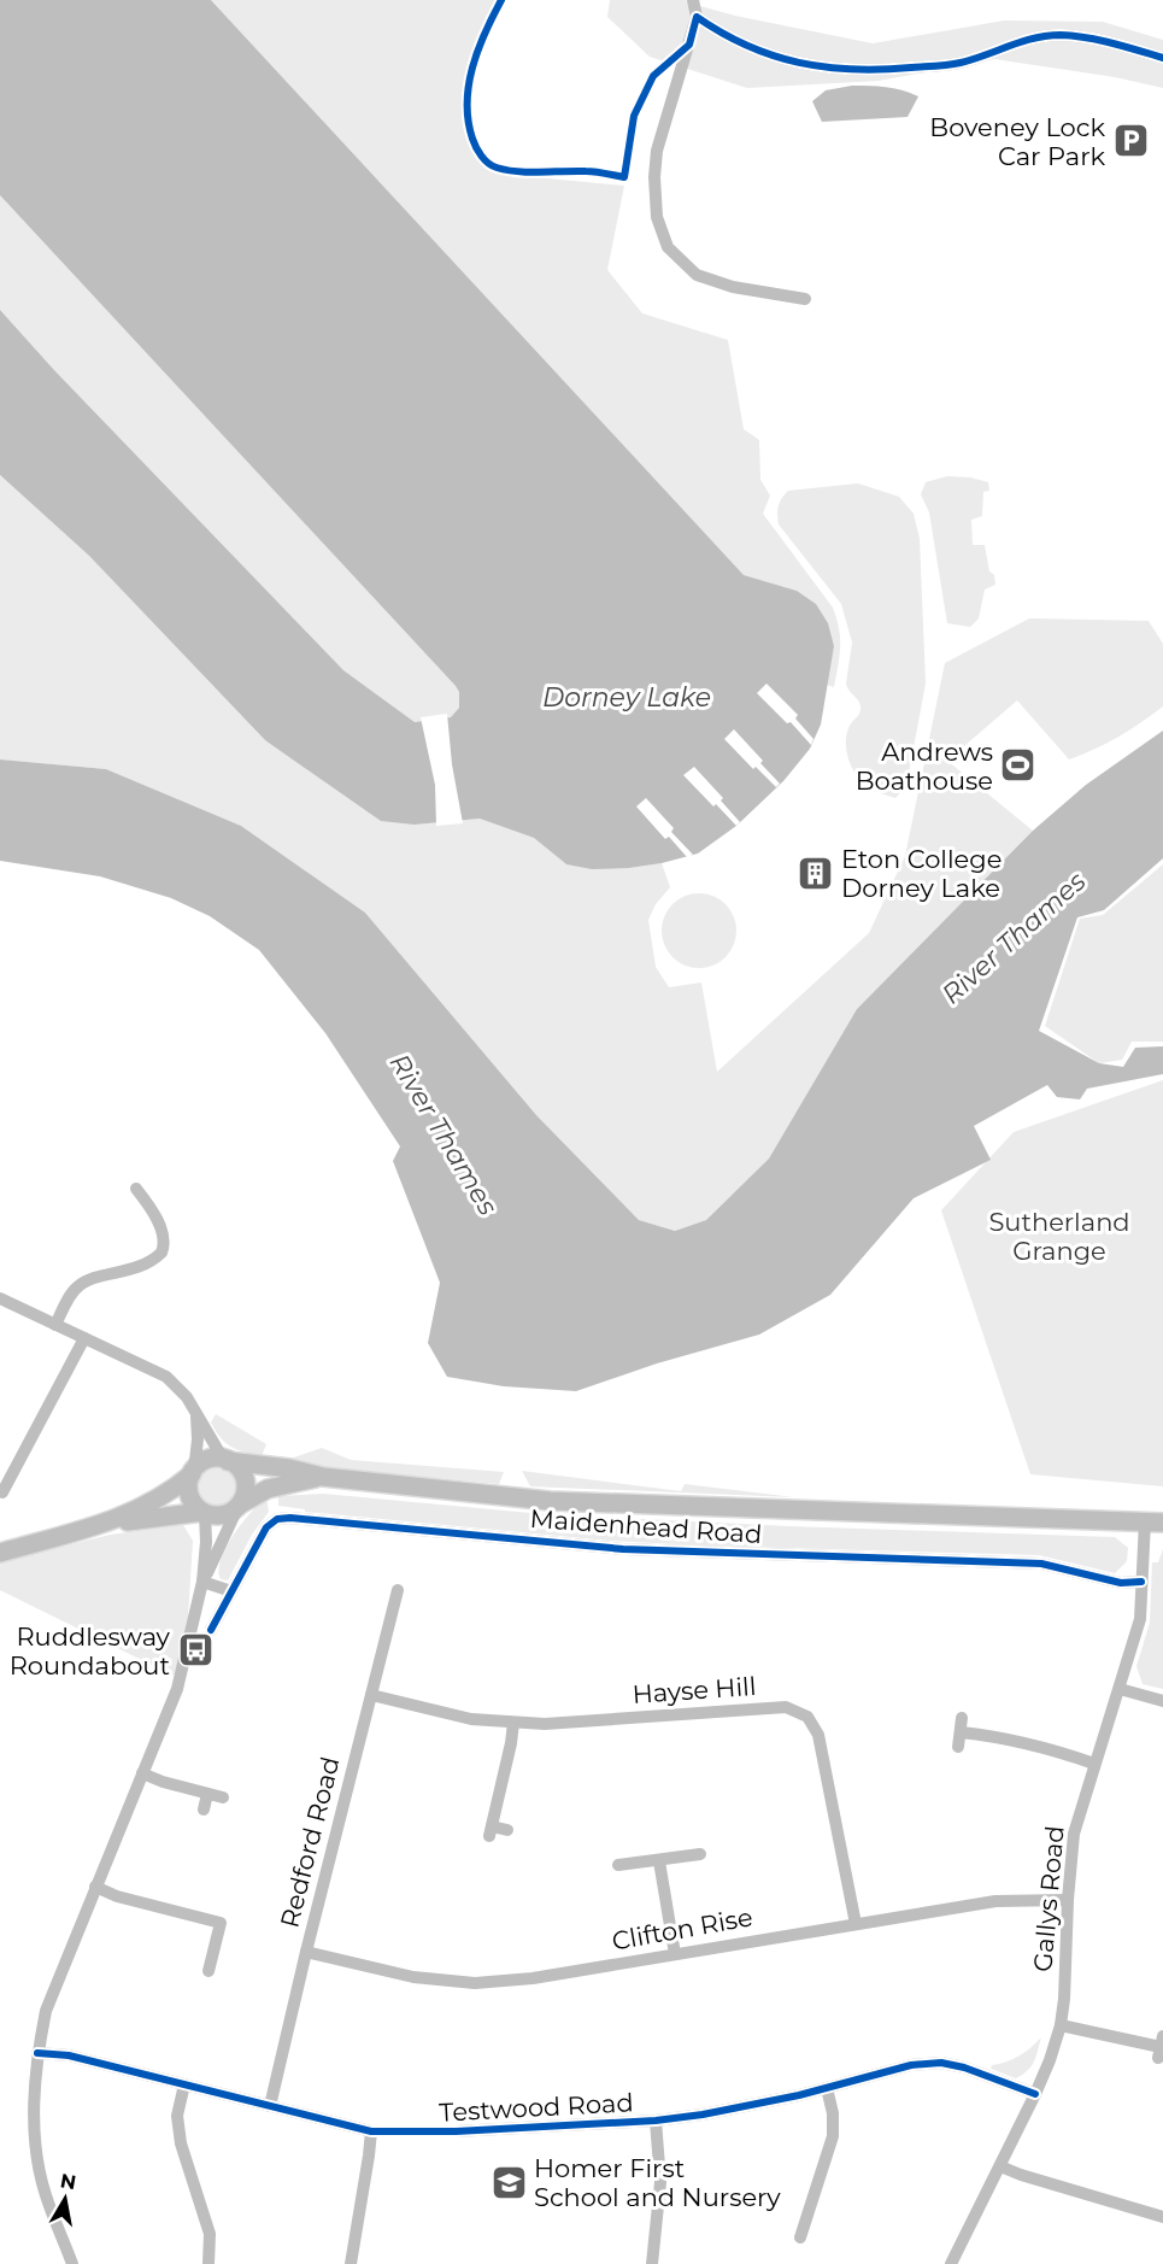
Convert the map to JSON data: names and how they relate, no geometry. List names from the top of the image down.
{
  "streets": {
    "main road": ["Maidenhead Road"],
    "street": [
      "Hayse Hill",
      "Redford Road",
      "Gallys Road",
      "Clifton Rise",
      "Testwood Road"
    ]
  },
  "crossings": [
    ["Maidenhead Road", "Gallys Road"],
    ["Hayse Hill", "Redford Road"],
    ["Hayse Hill", "Clifton Rise"],
    ["Redford Road", "Clifton Rise"],
    ["Redford Road", "Testwood Road"],
    ["Gallys Road", "Clifton Rise"],
    ["Gallys Road", "Testwood Road"]
  ],
  "water": ["Dorney Lake", "River Thames"],
  "parks": ["Sutherland Grange"],
  "places": {
    "parking": ["Boveney Lock Car Park"],
    "sports": ["Andrews Boathouse"],
    "building": ["Eton College Dorney Lake"],
    "bus stop": ["Ruddlesway Roundabout"],
    "school or university": ["Homer First School and Nursery"]
  },
  "north": "top"
}
